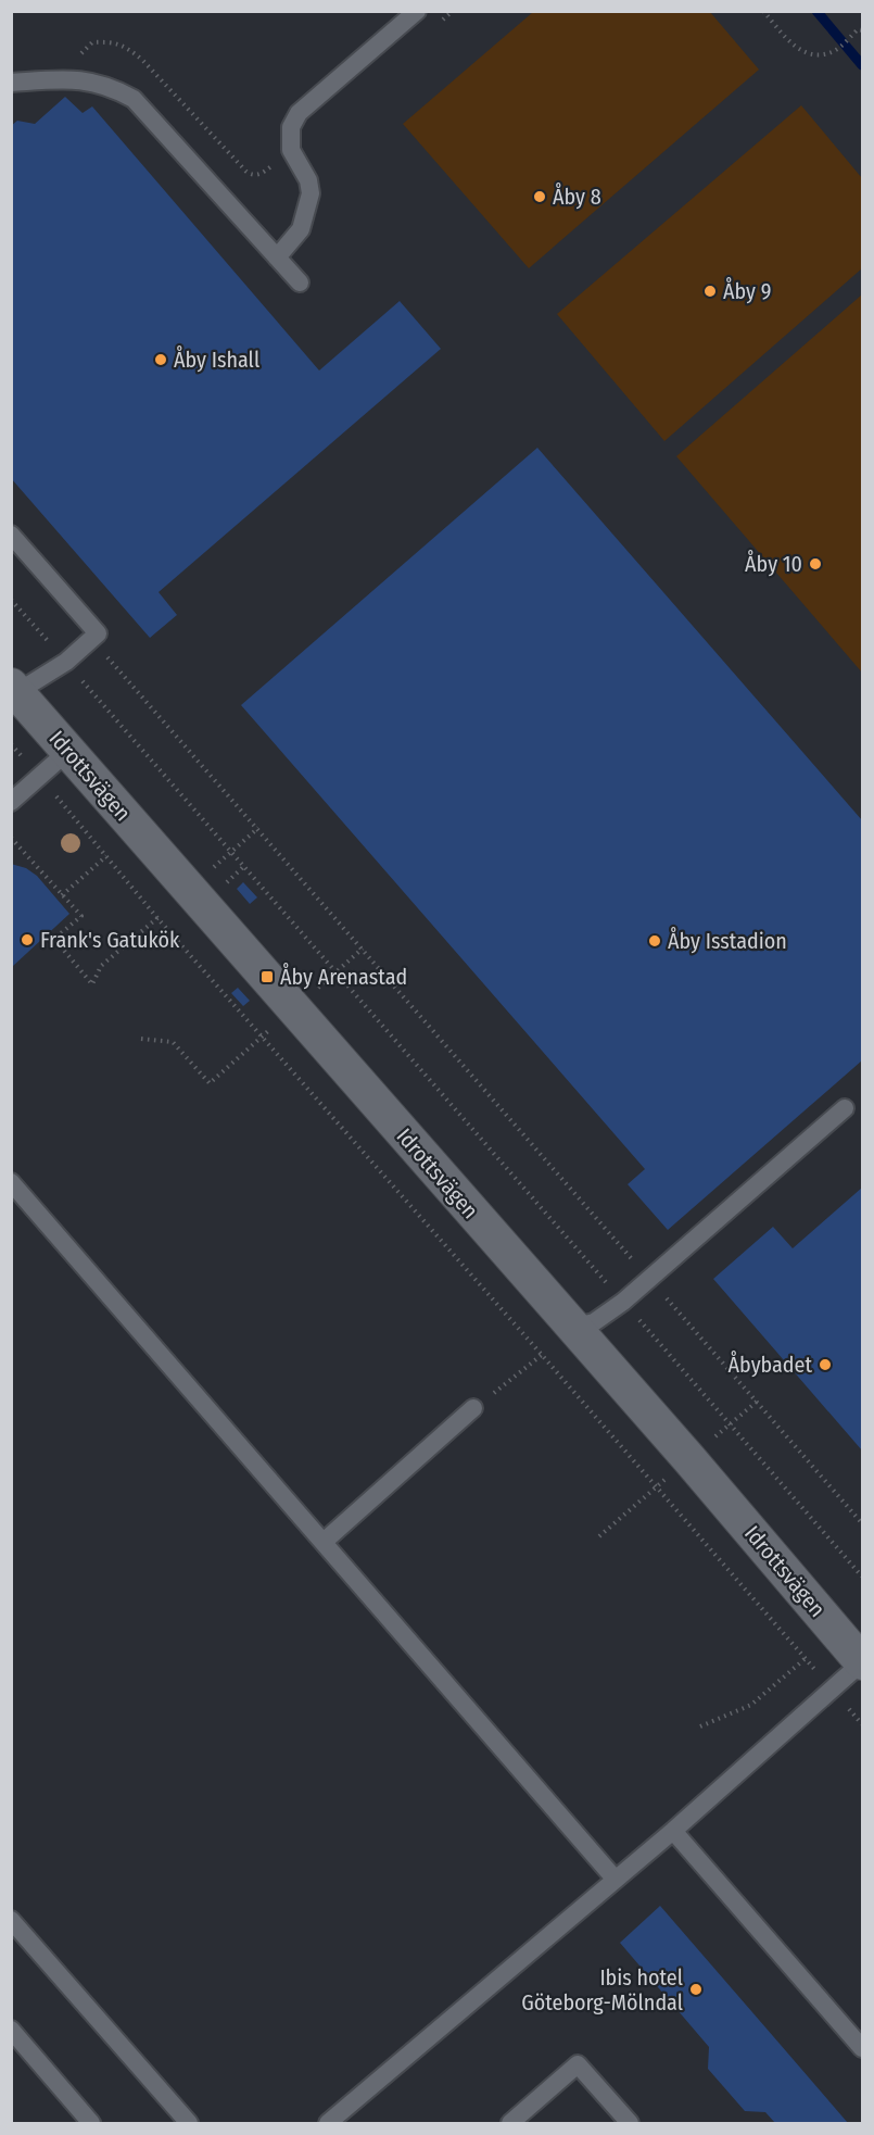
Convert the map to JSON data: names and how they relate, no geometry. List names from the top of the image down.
{
  "streets": {
    "street": ["Idrottsvägen"]
  },
  "places": {
    "other": [
      "Åby 8",
      "Åby 9",
      "Åby Ishall",
      "Åby 10",
      "Frank's Gatukök",
      "Åby Isstadion",
      "Åbybadet",
      "Ibis hotel Göteborg-Mölndal"
    ],
    "transit": ["Åby Arenastad"]
  }
}
